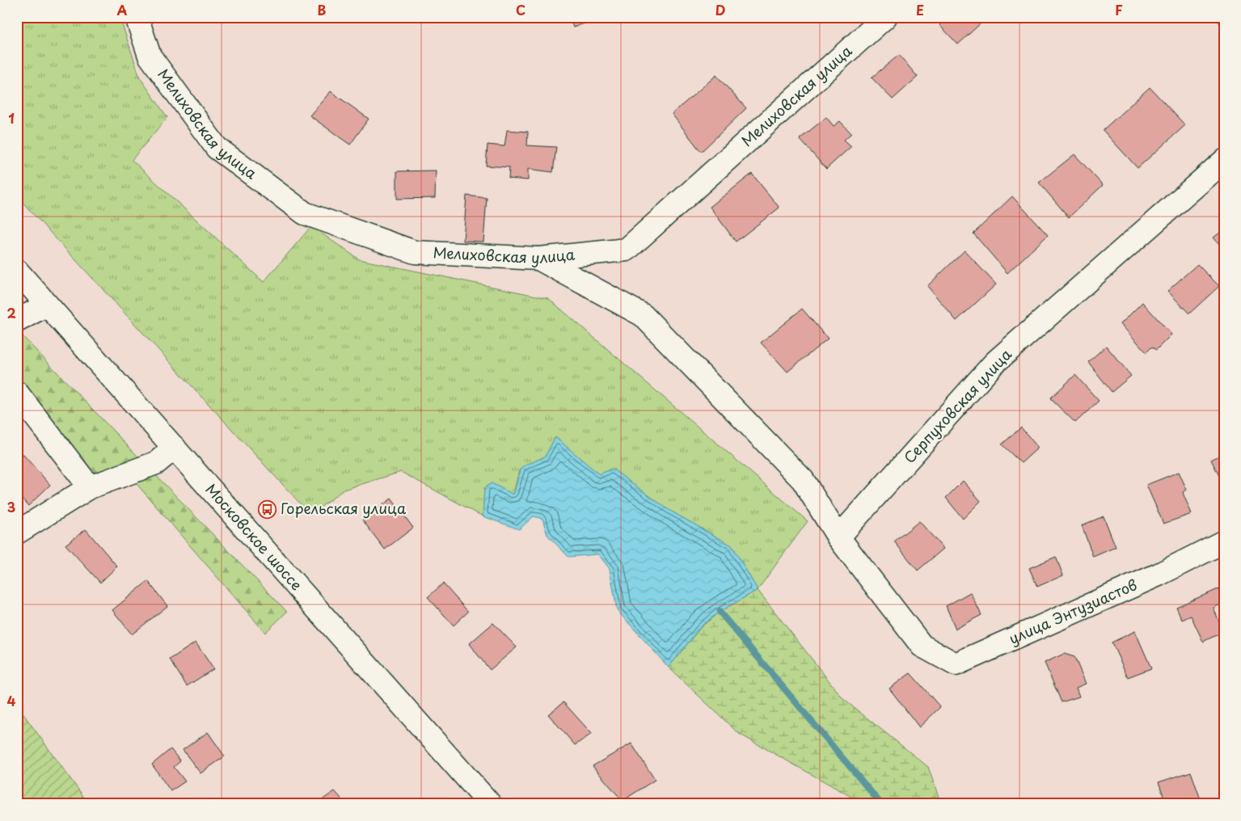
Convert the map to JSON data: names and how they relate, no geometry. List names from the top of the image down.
{
  "streets": {
    "street": [
      "Мелиховская улица",
      "Серпуховская улица",
      "Московское шоссе",
      "улица Энтузиастов"
    ]
  },
  "crossings": [
    ["Серпуховская улица", "улица Энтузиастов"]
  ],
  "places": {
    "bus stop": ["Горельская улица"]
  },
  "grid": {
    "columns": [
      "A",
      "B",
      "C",
      "D",
      "E",
      "F"
    ],
    "rows": [
      "1",
      "2",
      "3",
      "4"
    ]
  }
}
